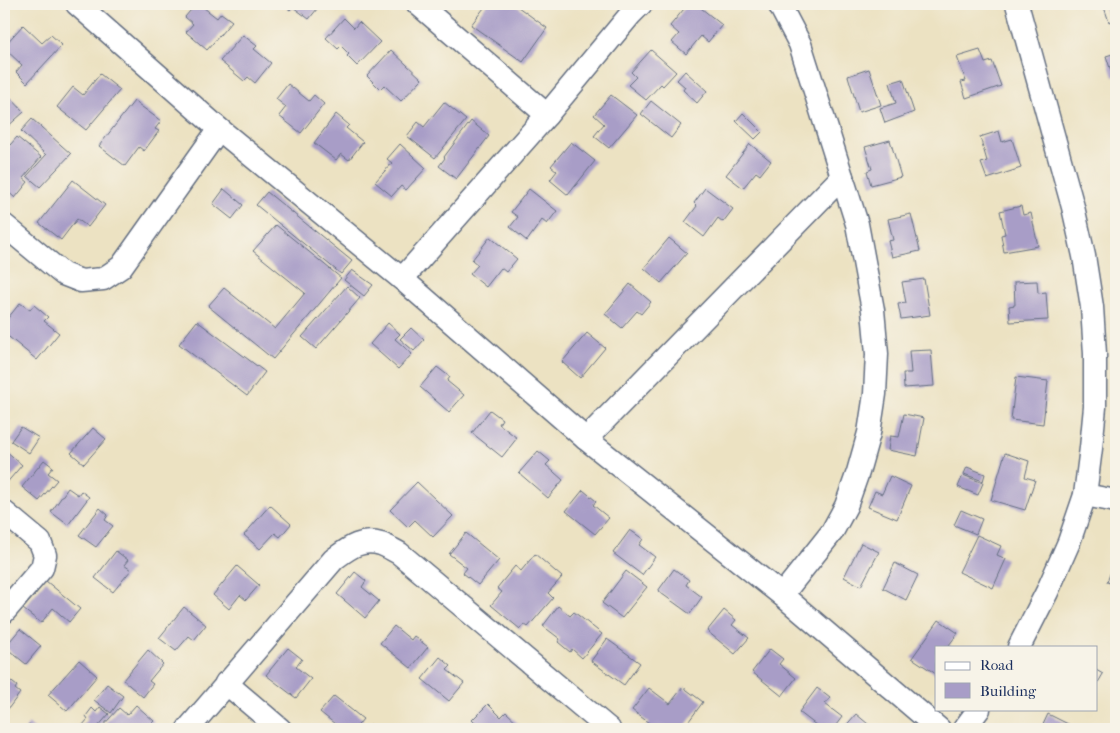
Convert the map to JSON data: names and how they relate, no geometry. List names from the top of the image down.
{
  "legend": ["Road", "Building"]
}
